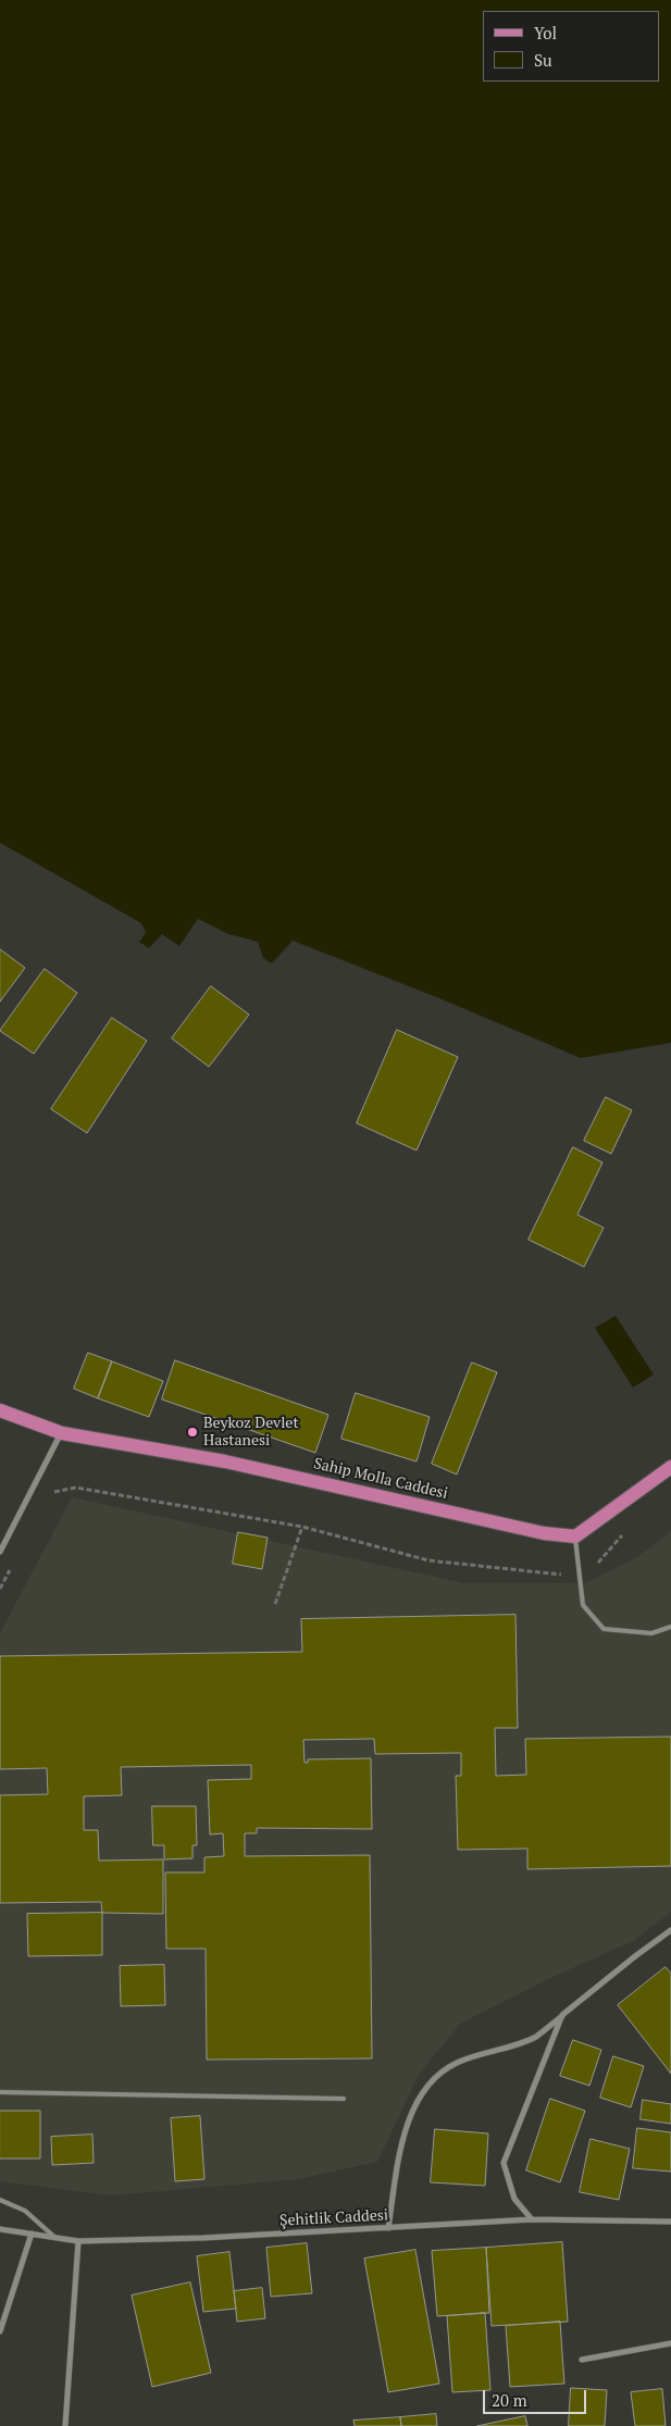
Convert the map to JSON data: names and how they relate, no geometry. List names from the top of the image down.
{
  "streets": {
    "main road": ["Sahip Molla Caddesi"],
    "street": ["Şehitlik Caddesi"]
  },
  "places": ["Beykoz Devlet Hastanesi"],
  "legend": ["Yol", "Su"],
  "scale_bar": "20 m"
}
